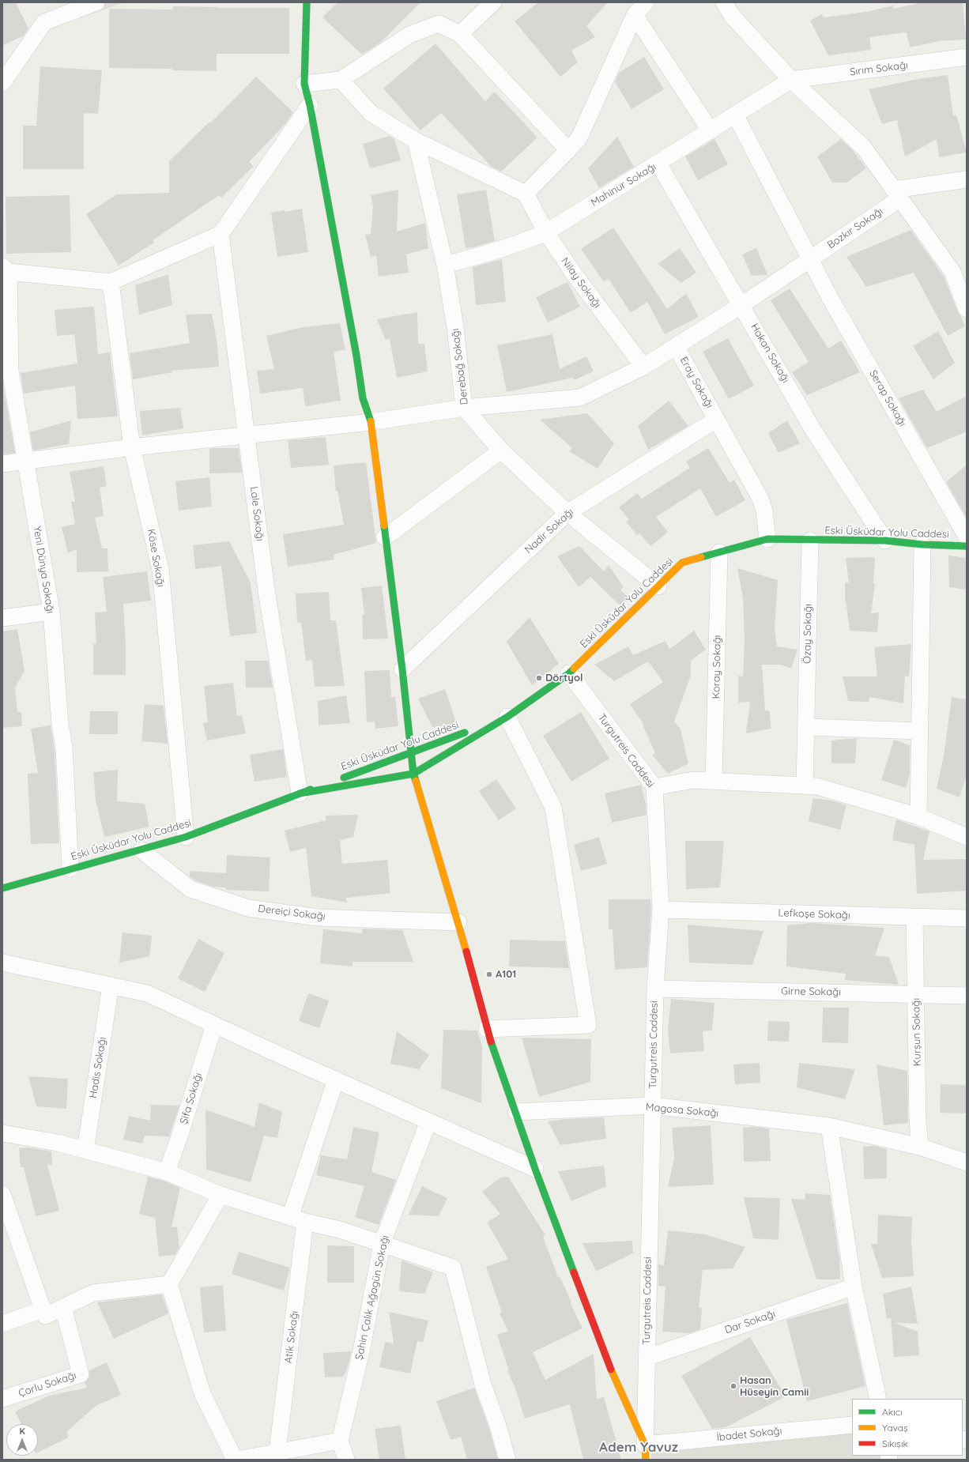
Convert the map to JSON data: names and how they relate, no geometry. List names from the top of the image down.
{
  "streets": {
    "street": [
      "Sırım Sokağı",
      "Mahinur Sokağı",
      "Bozkır Sokağı",
      "Nilay Sokağı",
      "Hakan Sokağı",
      "Derebağ Sokağı",
      "Eray Sokağı",
      "Serap Sokağı",
      "Lale Sokağı",
      "Nadir Sokağı",
      "Eski Üsküdar Yolu Caddesi",
      "Köse Sokağı",
      "Yeni Dünya Sokağı",
      "Özay Sokağı",
      "Koray Sokağı",
      "Turgutreis Caddesi",
      "Dereiçi Sokağı",
      "Lefkoşe Sokağı",
      "Girne Sokağı",
      "Kurşun Sokağı",
      "Hadis Sokağı",
      "Şifa Sokağı",
      "Magosa Sokağı",
      "Şahin Çalık Ağagün Sokağı",
      "Dar Sokağı",
      "Atik Sokağı",
      "Çorlu Sokağı",
      "İbadet Sokağı"
    ]
  },
  "crossings": [
    ["Sırım Sokağı", "Mahinur Sokağı"],
    ["Mahinur Sokağı", "Nilay Sokağı"],
    ["Mahinur Sokağı", "Hakan Sokağı"],
    ["Mahinur Sokağı", "Derebağ Sokağı"],
    ["Mahinur Sokağı", "Serap Sokağı"],
    ["Bozkır Sokağı", "Nilay Sokağı"],
    ["Bozkır Sokağı", "Hakan Sokağı"],
    ["Bozkır Sokağı", "Derebağ Sokağı"],
    ["Bozkır Sokağı", "Eray Sokağı"],
    ["Bozkır Sokağı", "Serap Sokağı"],
    ["Bozkır Sokağı", "Lale Sokağı"],
    ["Bozkır Sokağı", "Köse Sokağı"],
    ["Bozkır Sokağı", "Yeni Dünya Sokağı"],
    ["Hakan Sokağı", "Eski Üsküdar Yolu Caddesi"],
    ["Derebağ Sokağı", "Nadir Sokağı"],
    ["Derebağ Sokağı", "Eski Üsküdar Yolu Caddesi"],
    ["Eray Sokağı", "Nadir Sokağı"],
    ["Eray Sokağı", "Eski Üsküdar Yolu Caddesi"],
    ["Lale Sokağı", "Eski Üsküdar Yolu Caddesi"],
    ["Eski Üsküdar Yolu Caddesi", "Köse Sokağı"],
    ["Eski Üsküdar Yolu Caddesi", "Yeni Dünya Sokağı"],
    ["Eski Üsküdar Yolu Caddesi", "Özay Sokağı"],
    ["Eski Üsküdar Yolu Caddesi", "Koray Sokağı"],
    ["Eski Üsküdar Yolu Caddesi", "Turgutreis Caddesi"],
    ["Eski Üsküdar Yolu Caddesi", "Dereiçi Sokağı"],
    ["Turgutreis Caddesi", "Lefkoşe Sokağı"],
    ["Turgutreis Caddesi", "Girne Sokağı"],
    ["Turgutreis Caddesi", "Magosa Sokağı"],
    ["Turgutreis Caddesi", "Dar Sokağı"],
    ["Turgutreis Caddesi", "İbadet Sokağı"],
    ["Lefkoşe Sokağı", "Kurşun Sokağı"],
    ["Girne Sokağı", "Kurşun Sokağı"],
    ["Kurşun Sokağı", "Magosa Sokağı"]
  ],
  "districts": ["Adem Yavuz"],
  "places": ["Dörtyol", "A101", "Hasan Hüseyin Camii"],
  "legend": ["Akıcı", "Yavaş", "Sıkışık"],
  "north": "top"
}
